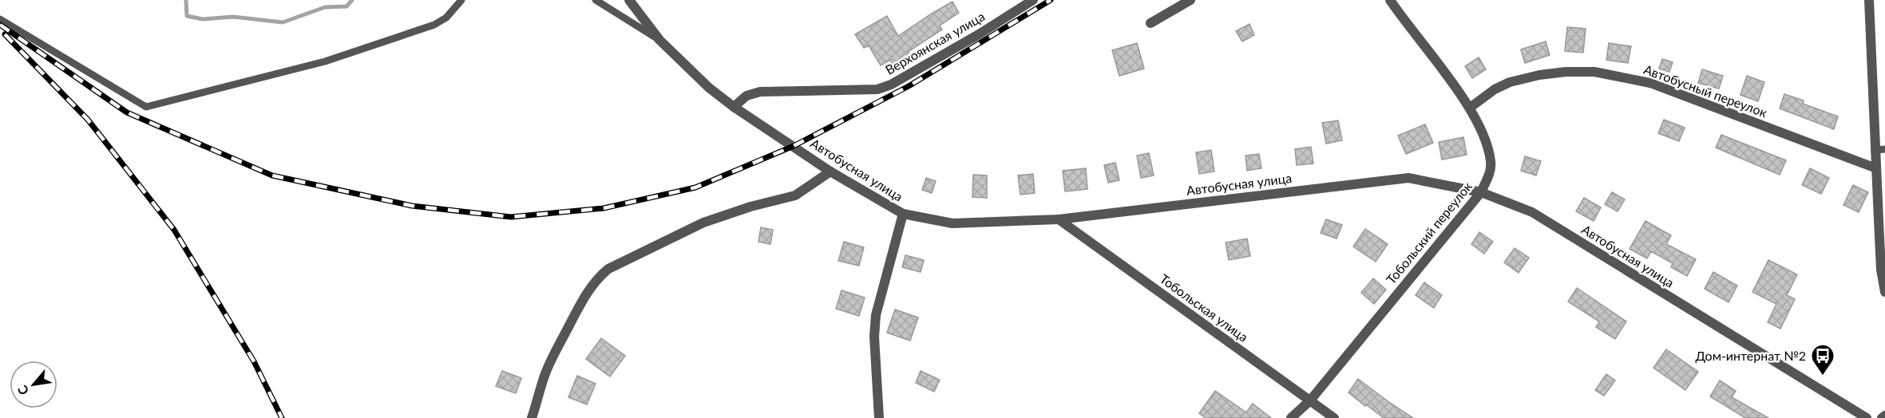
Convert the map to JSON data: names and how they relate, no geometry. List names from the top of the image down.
{
  "streets": {
    "street": [
      "Верхоянская улица",
      "Автобусный переулок",
      "Автобусная улица",
      "Тобольский переулок",
      "Тобольская улица"
    ]
  },
  "crossings": [
    ["Верхоянская улица", "Автобусная улица"],
    ["Автобусный переулок", "Тобольский переулок"],
    ["Автобусная улица", "Тобольский переулок"],
    ["Автобусная улица", "Тобольская улица"],
    ["Тобольский переулок", "Тобольская улица"]
  ],
  "places": {
    "bus stop": ["Дом-интернат №2"]
  },
  "north": "bottom left"
}
